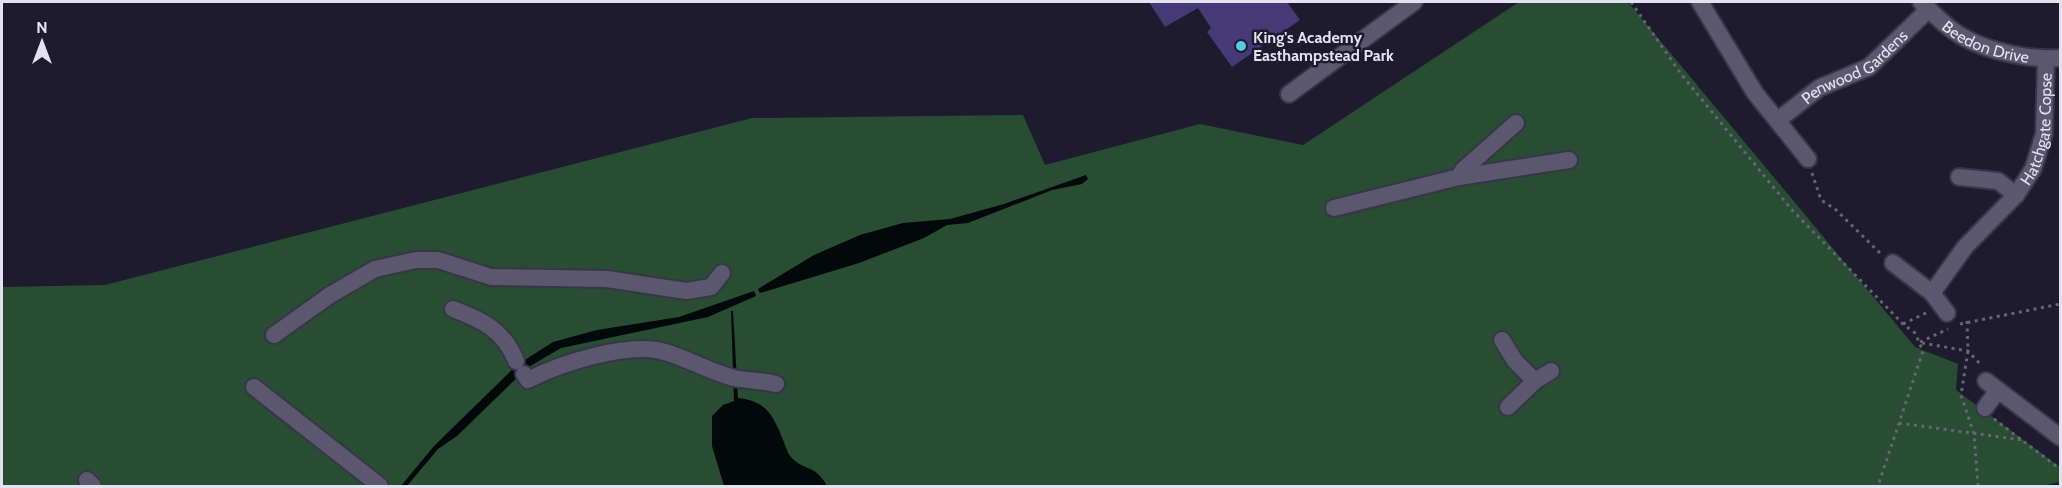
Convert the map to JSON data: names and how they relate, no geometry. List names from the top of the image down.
{
  "streets": {
    "street": ["Beedon Drive", "Penwood Gardens", "Hatchgate Copse"]
  },
  "crossings": [
    ["Beedon Drive", "Penwood Gardens"],
    ["Beedon Drive", "Hatchgate Copse"]
  ],
  "places": ["King's Academy Easthampstead Park"],
  "north": "top"
}
